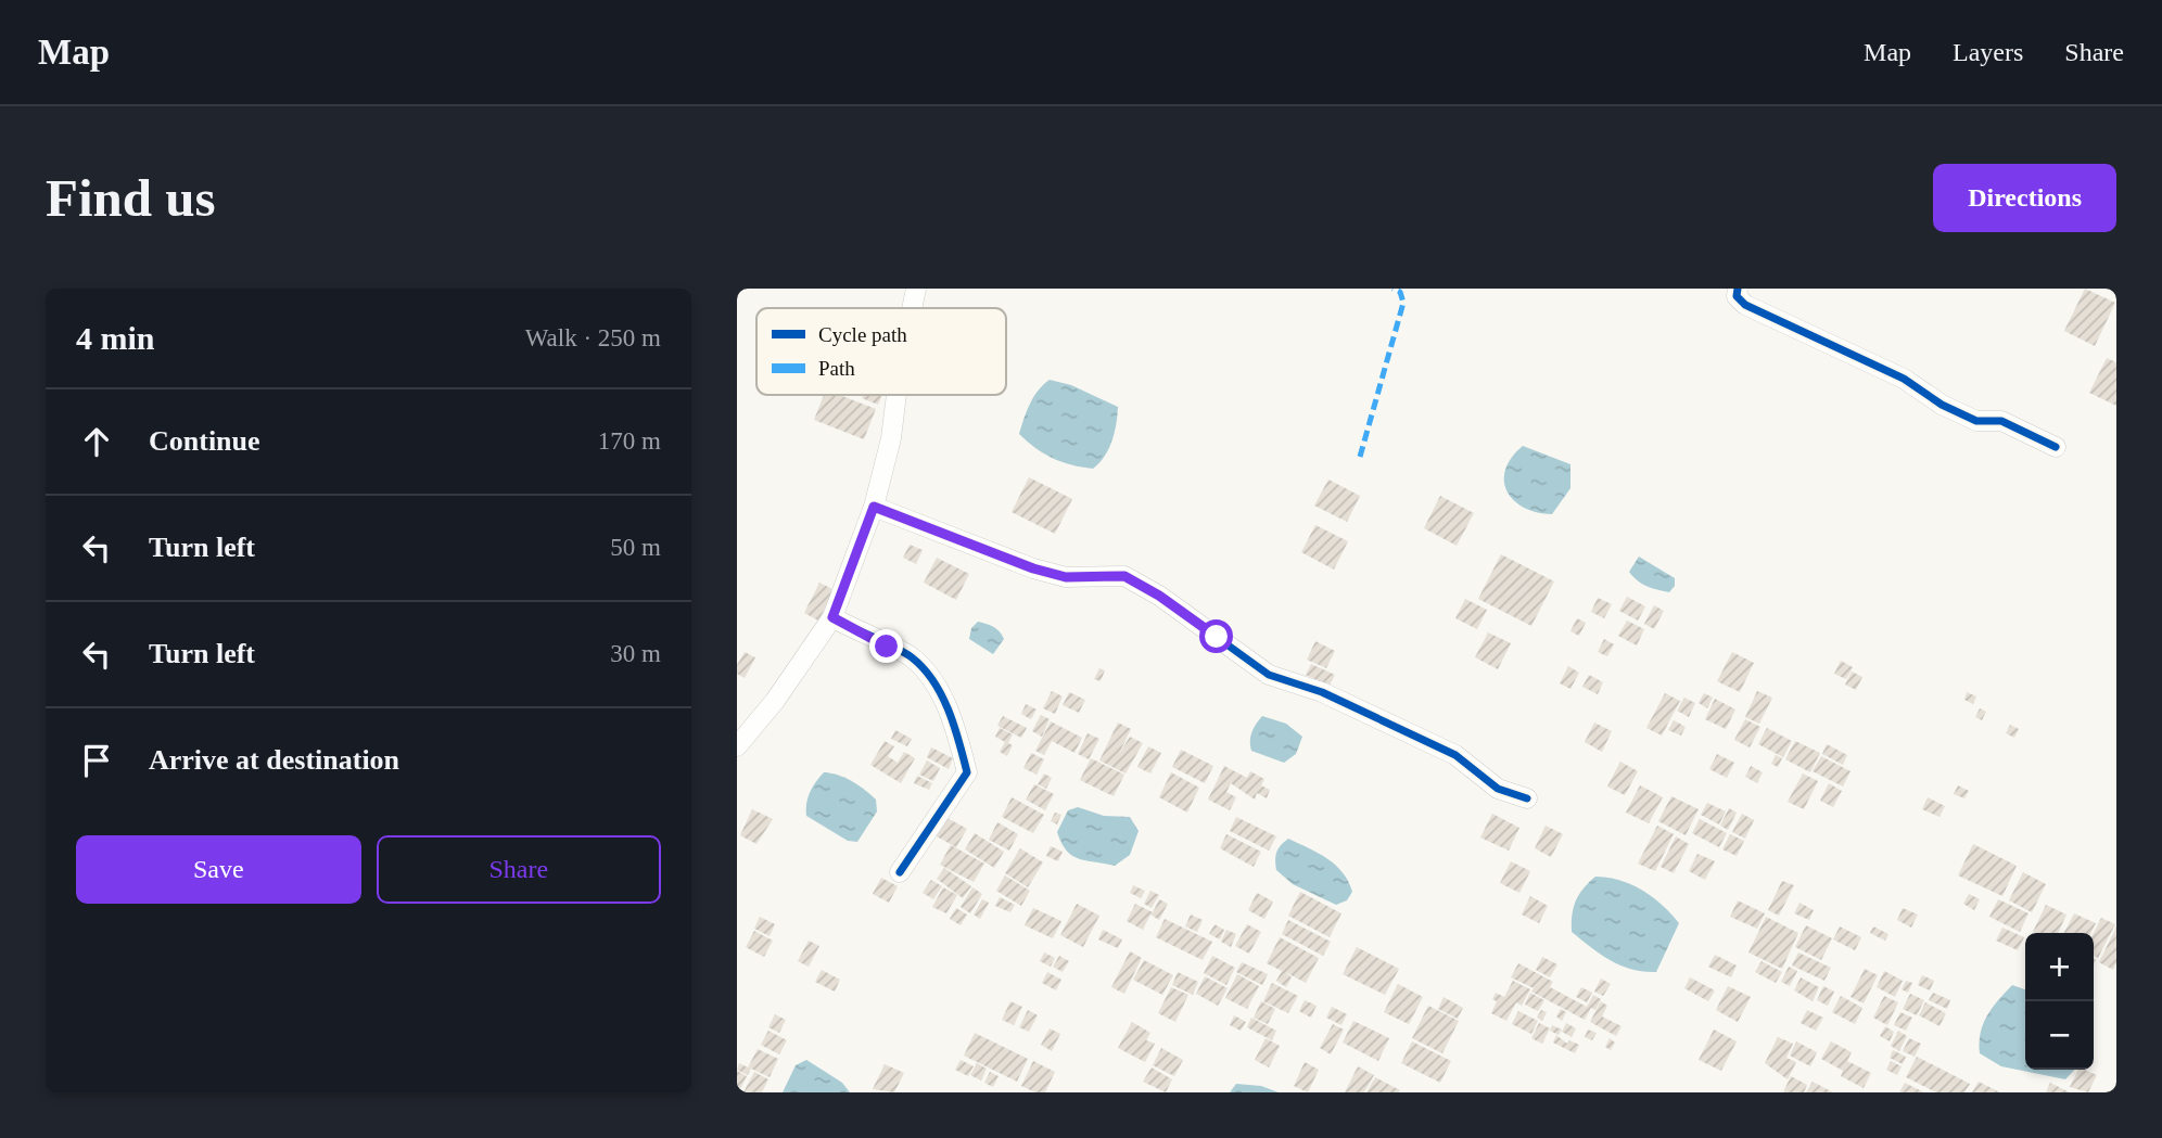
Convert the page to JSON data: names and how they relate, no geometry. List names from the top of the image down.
{
  "legend": ["Cycle path", "Path"],
  "page": {
    "header": "Map",
    "nav": ["Map", "Layers", "Share"],
    "buttons": [
      "Directions",
      ["Save", "Share"]
    ],
    "title": "Find us",
    "heading": ["4 min", "Walk · 250 m"],
    "list": [
      ["Continue", "170 m"],
      ["Turn left", "50 m"],
      ["Turn left", "30 m"],
      "Arrive at destination"
    ],
    "map_buttons": ["+", "−"]
  }
}
